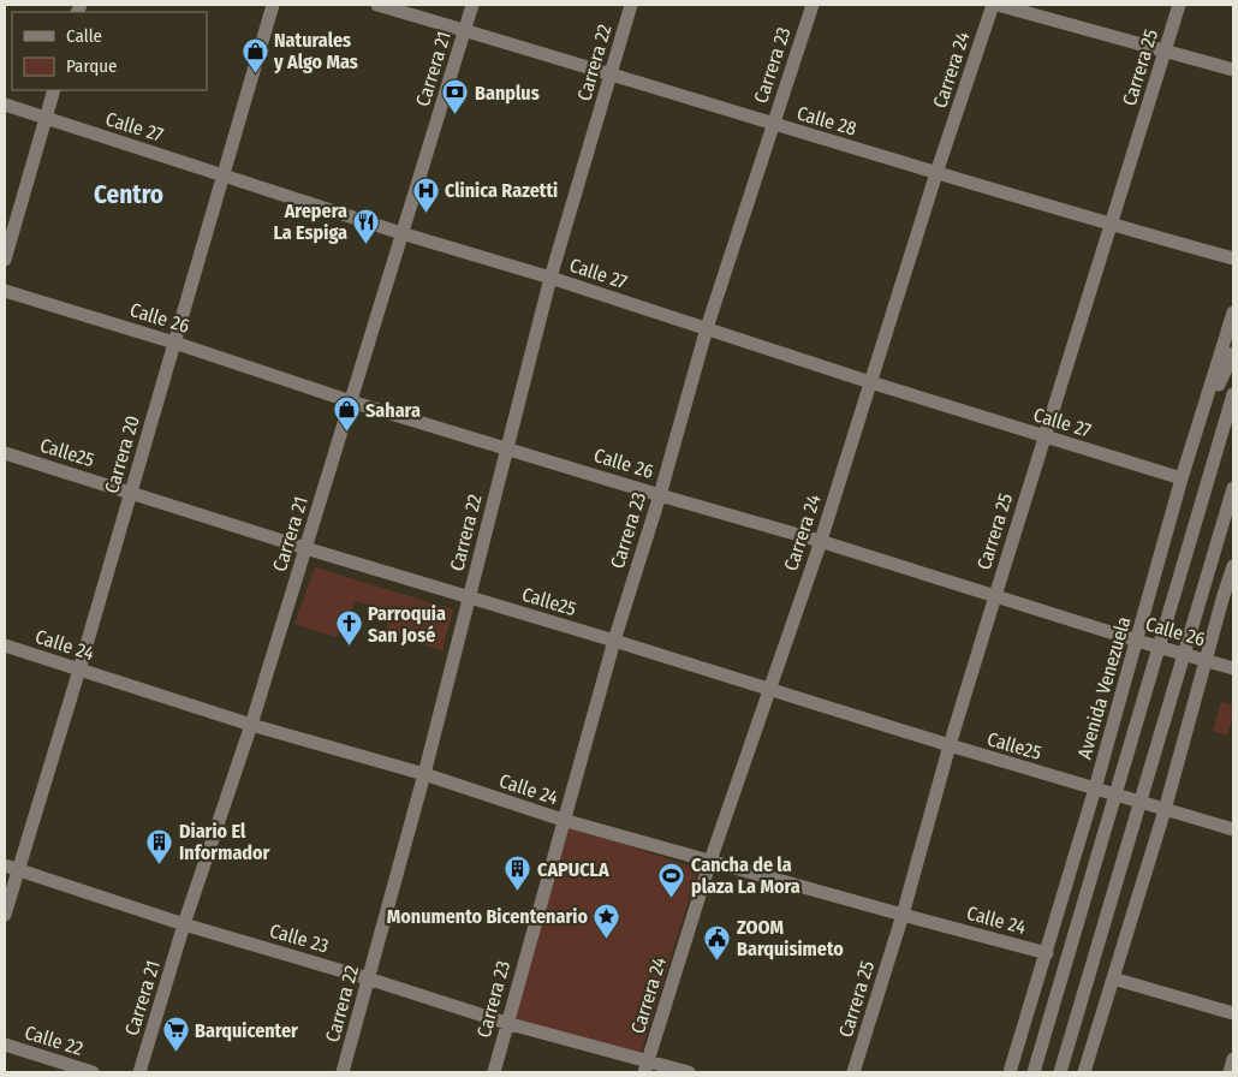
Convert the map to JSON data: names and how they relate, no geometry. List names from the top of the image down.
{
  "streets": {
    "street": [
      "Carrera 22",
      "Carrera 23",
      "Carrera 25",
      "Carrera 21",
      "Carrera 24",
      "Calle 28",
      "Calle 27",
      "Calle 26",
      "Calle25",
      "Carrera 20",
      "Calle 24",
      "Avenida Venezuela",
      "Calle 23",
      "Calle 22"
    ]
  },
  "crossings": [
    ["Carrera 22", "Calle 28"],
    ["Carrera 22", "Calle 27"],
    ["Carrera 22", "Calle 26"],
    ["Carrera 22", "Calle25"],
    ["Carrera 22", "Calle 24"],
    ["Carrera 22", "Calle 23"],
    ["Carrera 23", "Calle 28"],
    ["Carrera 23", "Calle 27"],
    ["Carrera 23", "Calle 26"],
    ["Carrera 23", "Calle25"],
    ["Carrera 23", "Calle 24"],
    ["Carrera 23", "Calle 23"],
    ["Carrera 25", "Calle 28"],
    ["Carrera 25", "Calle 27"],
    ["Carrera 25", "Calle 26"],
    ["Carrera 25", "Calle25"],
    ["Carrera 25", "Calle 24"],
    ["Carrera 21", "Calle 28"],
    ["Carrera 21", "Calle 27"],
    ["Carrera 21", "Calle 26"],
    ["Carrera 21", "Calle25"],
    ["Carrera 21", "Calle 24"],
    ["Carrera 21", "Calle 23"],
    ["Carrera 24", "Calle 28"],
    ["Carrera 24", "Calle 27"],
    ["Carrera 24", "Calle 26"],
    ["Carrera 24", "Calle25"],
    ["Carrera 24", "Calle 24"],
    ["Carrera 24", "Calle 23"],
    ["Calle 27", "Carrera 20"],
    ["Calle 27", "Avenida Venezuela"],
    ["Calle 26", "Carrera 20"],
    ["Calle 26", "Avenida Venezuela"],
    ["Calle25", "Carrera 20"],
    ["Calle25", "Avenida Venezuela"],
    ["Carrera 20", "Calle 24"],
    ["Carrera 20", "Calle 23"],
    ["Calle 24", "Avenida Venezuela"]
  ],
  "districts": ["Centro"],
  "places": {
    "shop": ["Naturales y Algo Mas", "Sahara"],
    "bank": ["Banplus"],
    "hospital": ["Clinica Razetti"],
    "restaurant": ["Arepera La Espiga"],
    "church": ["Parroquia San José"],
    "building": ["Diario El Informador", "CAPUCLA"],
    "sports": ["Cancha de la plaza La Mora"],
    "place": ["Monumento Bicentenario"],
    "public building": ["ZOOM Barquisimeto"],
    "supermarket": ["Barquicenter"]
  },
  "legend": ["Calle", "Parque"]
}
